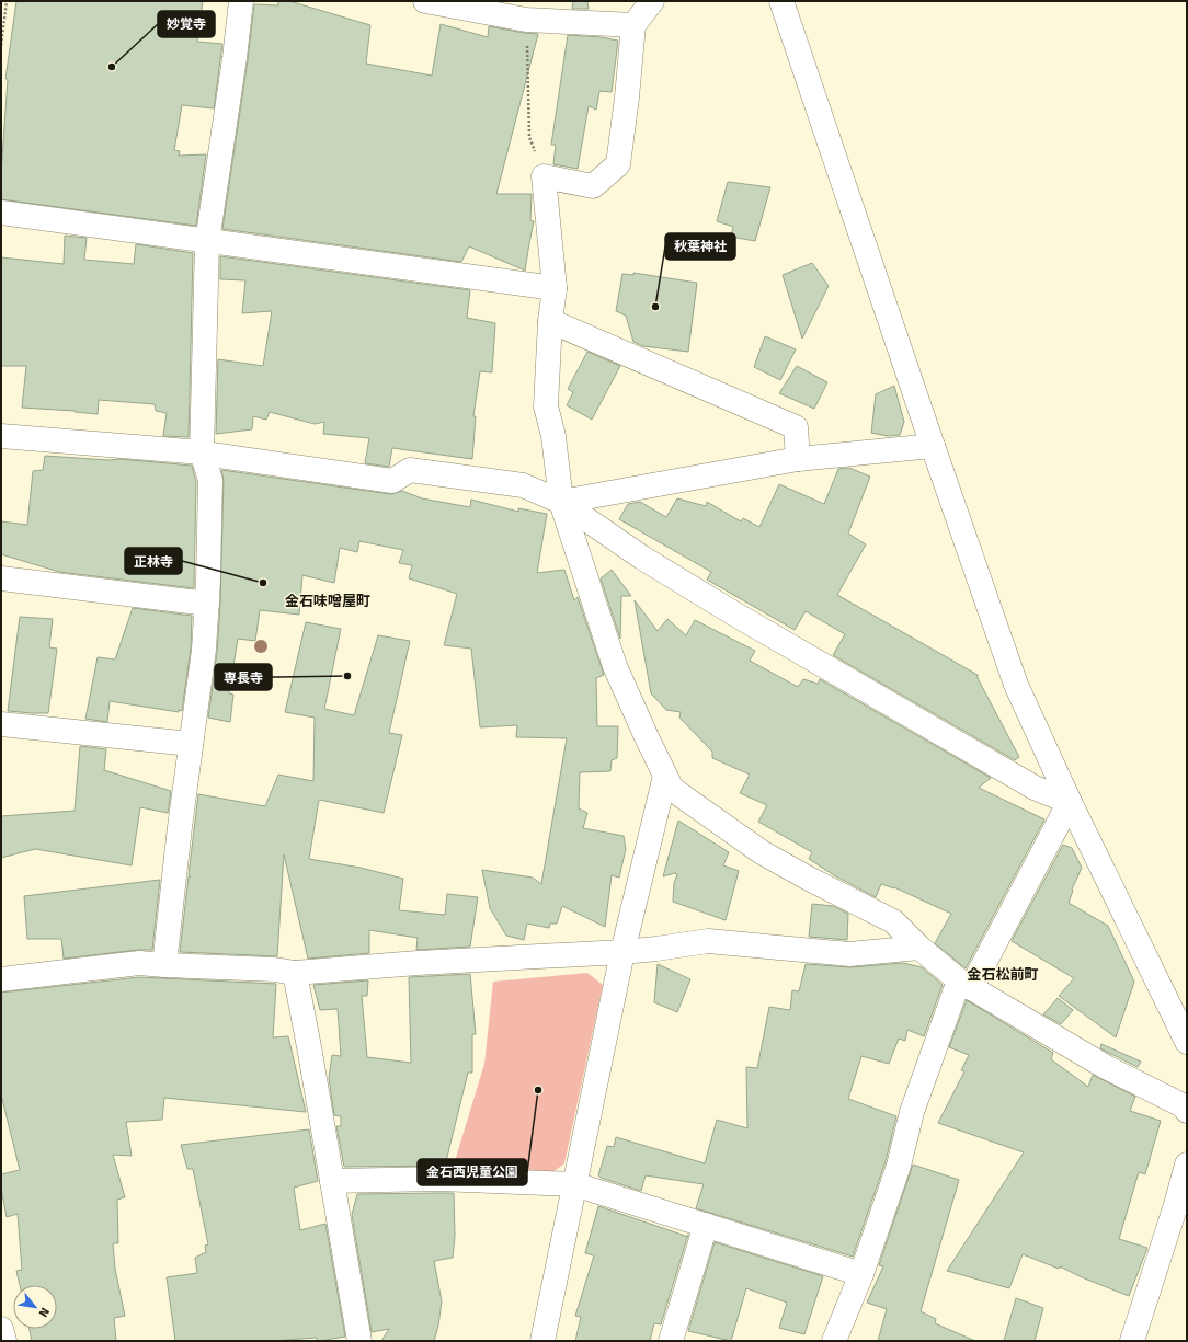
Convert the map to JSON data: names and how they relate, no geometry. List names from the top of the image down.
{
  "districts": ["金石味噌屋町", "金石松前町"],
  "places": [
    "妙覚寺",
    "秋葉神社",
    "正林寺",
    "専長寺",
    "金石西児童公園"
  ],
  "north": "bottom right"
}
